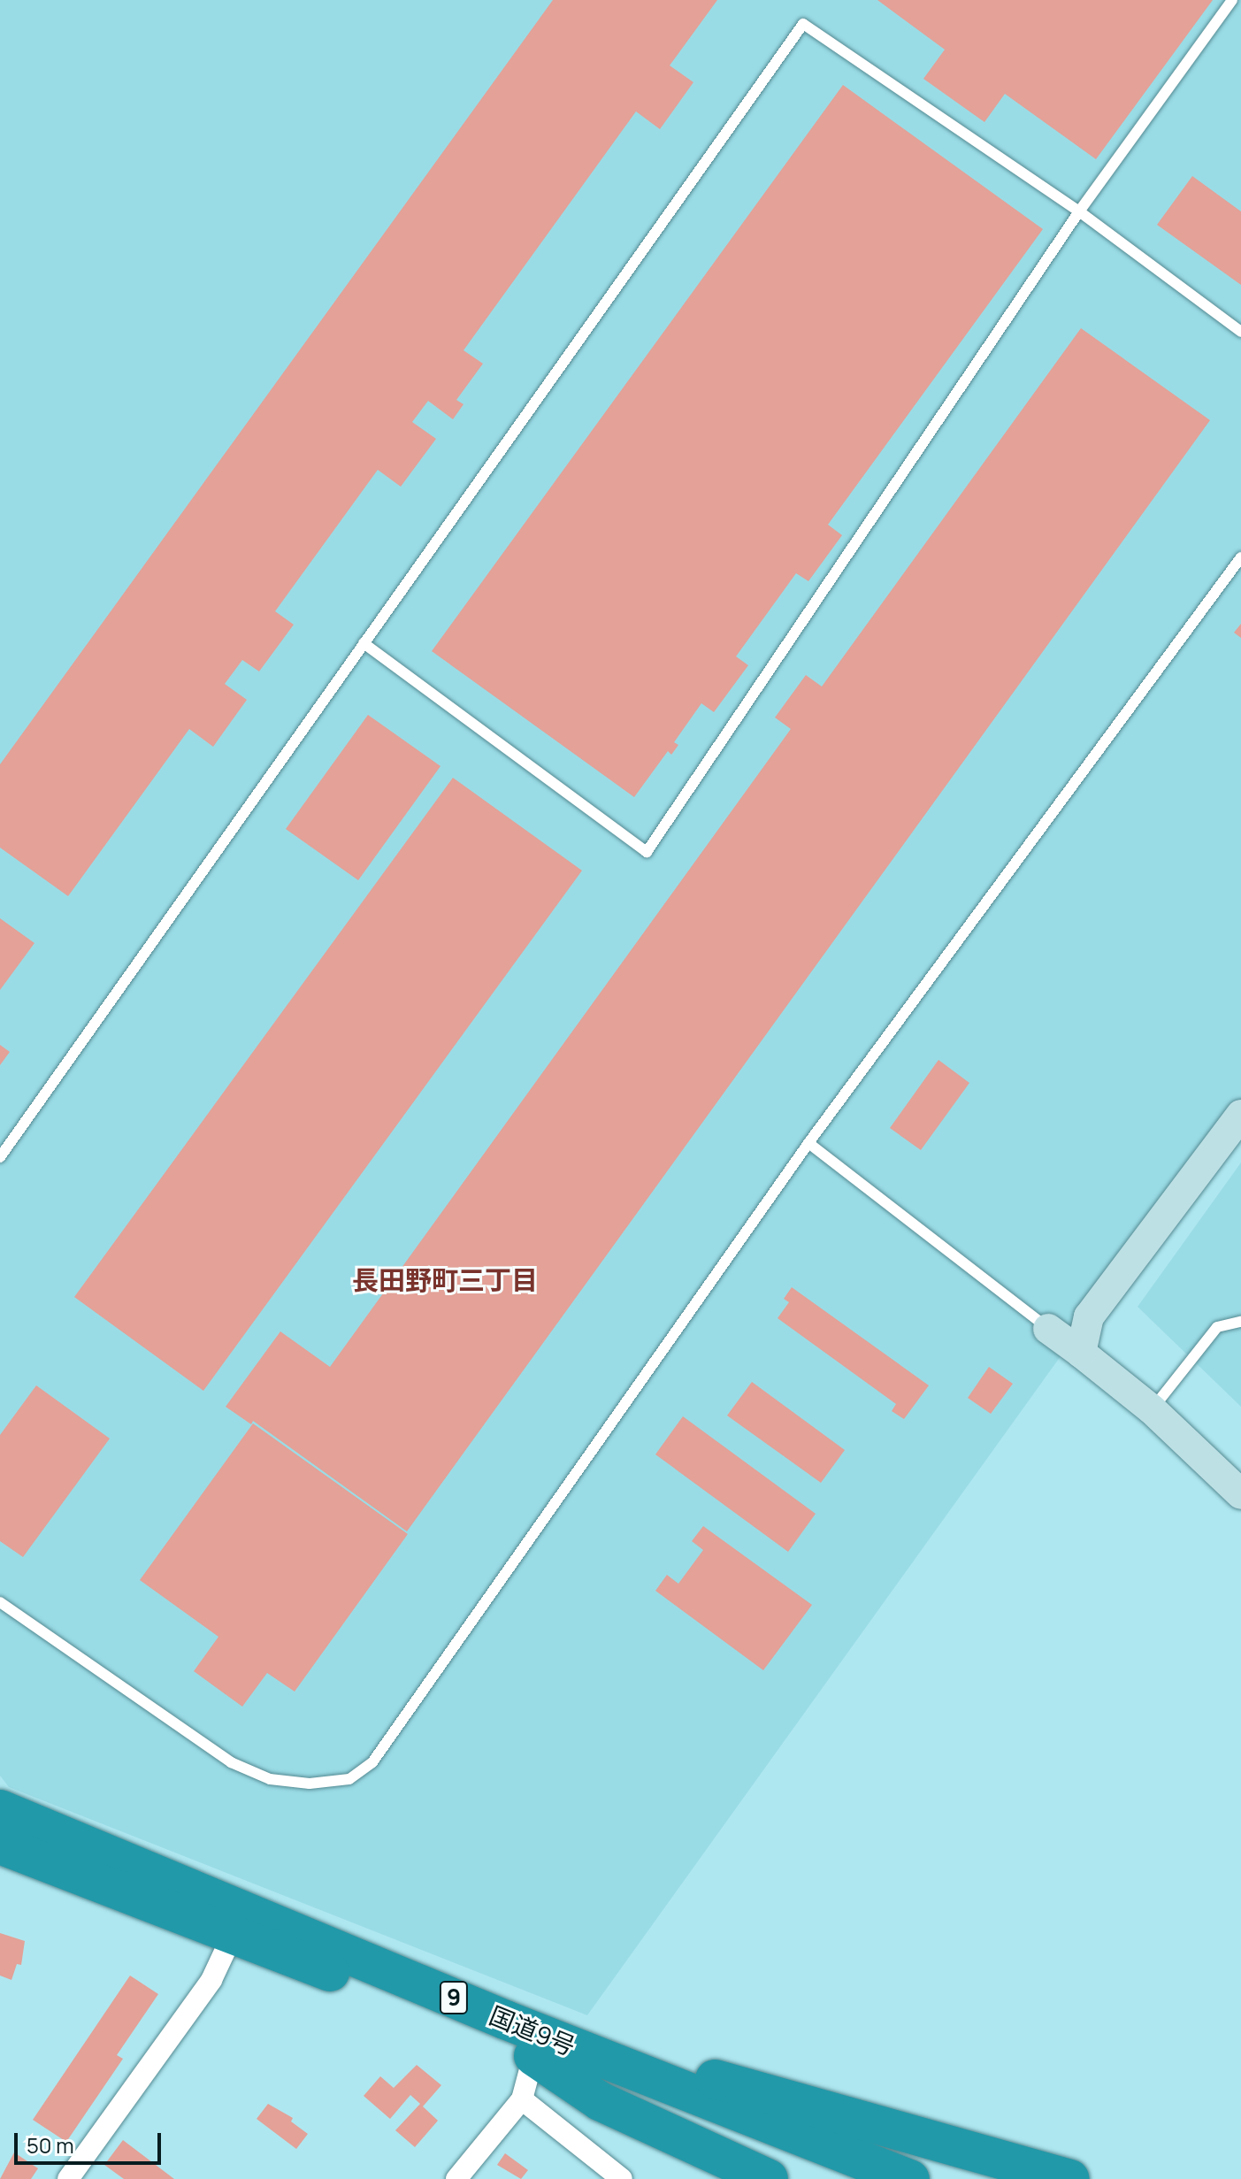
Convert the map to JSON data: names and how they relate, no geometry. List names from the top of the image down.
{
  "streets": {
    "highway": ["9", "国道9号"]
  },
  "districts": ["長田野町三丁目"],
  "scale_bar": "50 m"
}
